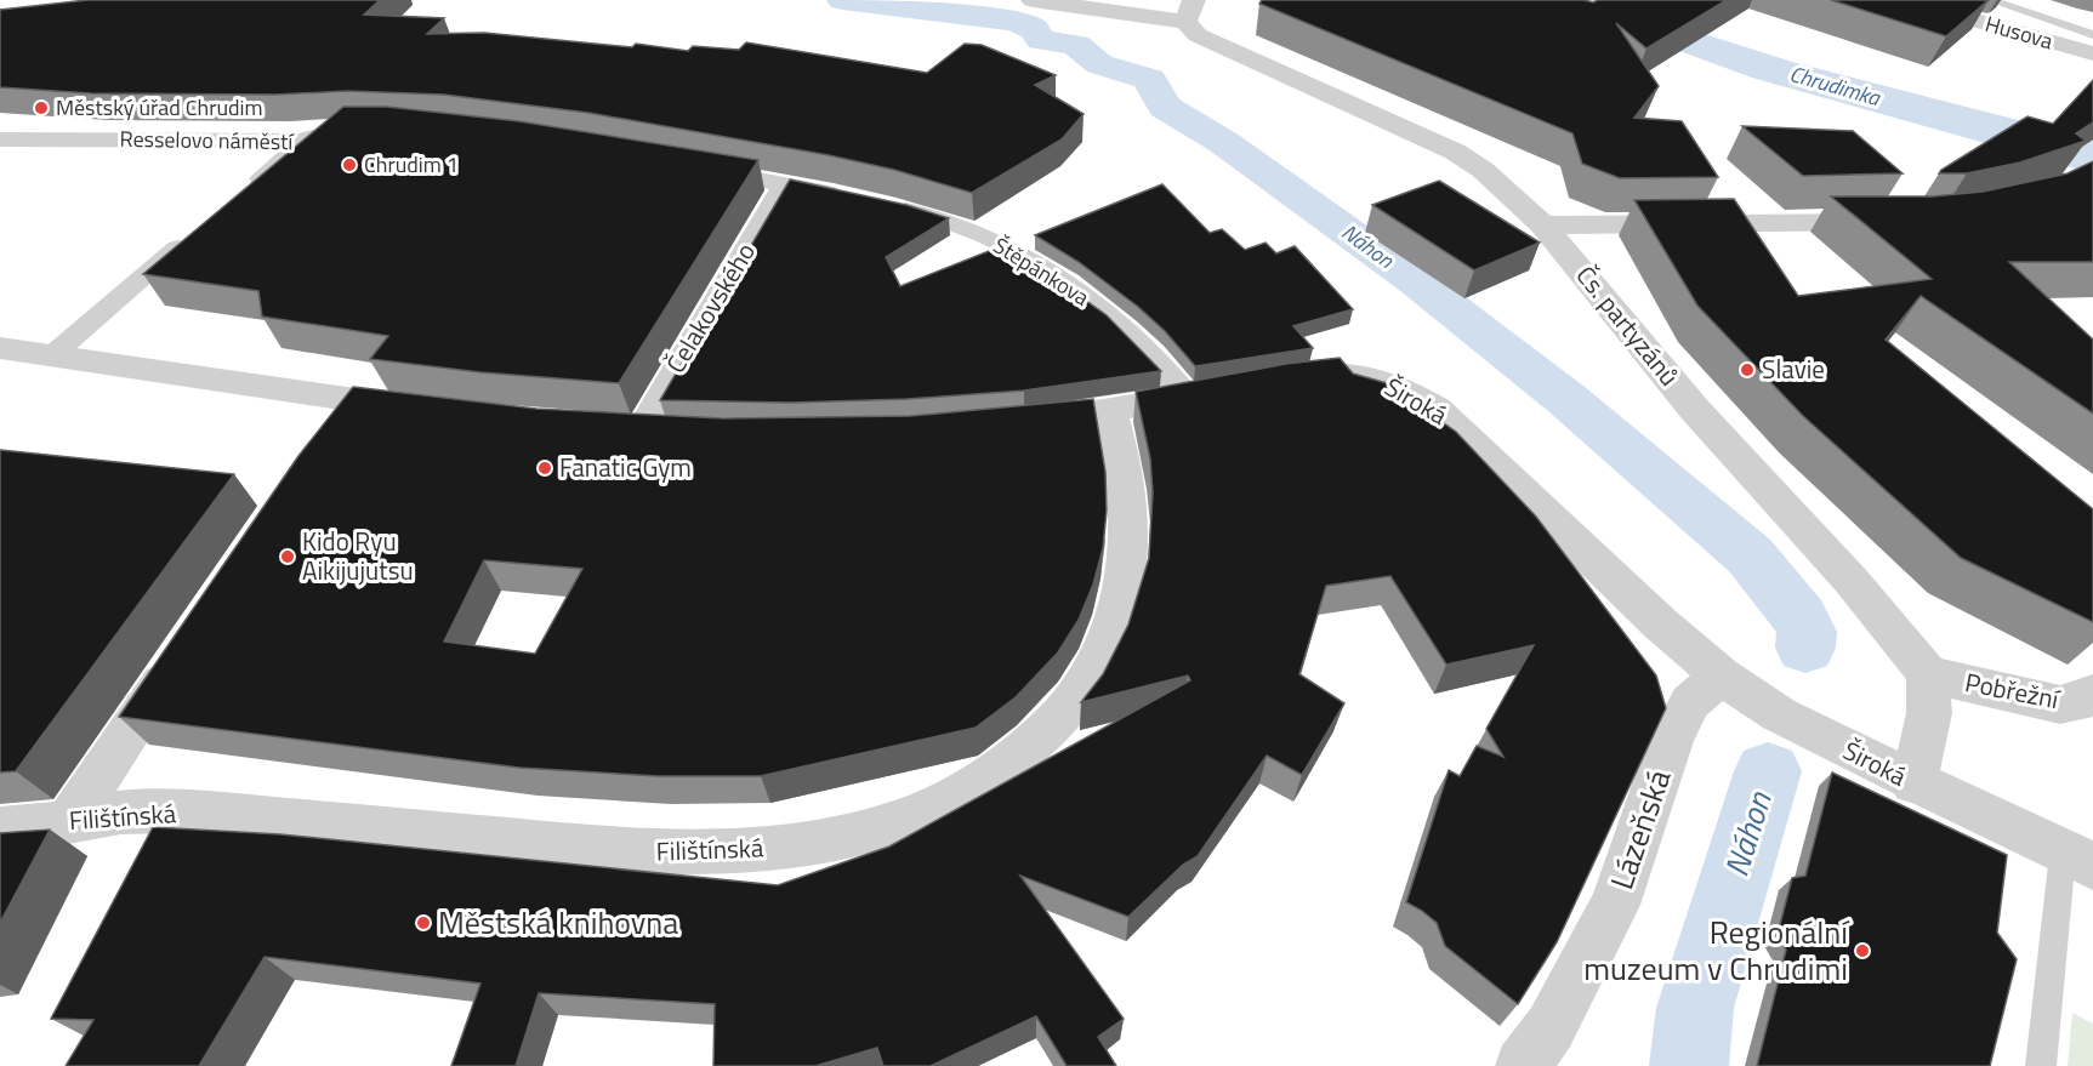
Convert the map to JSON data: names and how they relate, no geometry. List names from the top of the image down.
{
  "streets": {
    "street": [
      "Husova",
      "Resselovo náměstí",
      "Štěpánkova",
      "Čelakovského",
      "Čs. partyzánů",
      "Široká",
      "Pobřežní",
      "Filištínská",
      "Lázeňská"
    ]
  },
  "crossings": [
    ["Čs. partyzánů", "Pobřežní"],
    ["Široká", "Lázeňská"]
  ],
  "water": ["Chrudimka", "Náhon"],
  "places": [
    "Městský úřad Chrudim",
    "Chrudim 1",
    "Slavie",
    "Fanatic Gym",
    "Kido Ryu Aikijujutsu",
    "Městská knihovna",
    "Regionální muzeum v Chrudimi"
  ]
}
